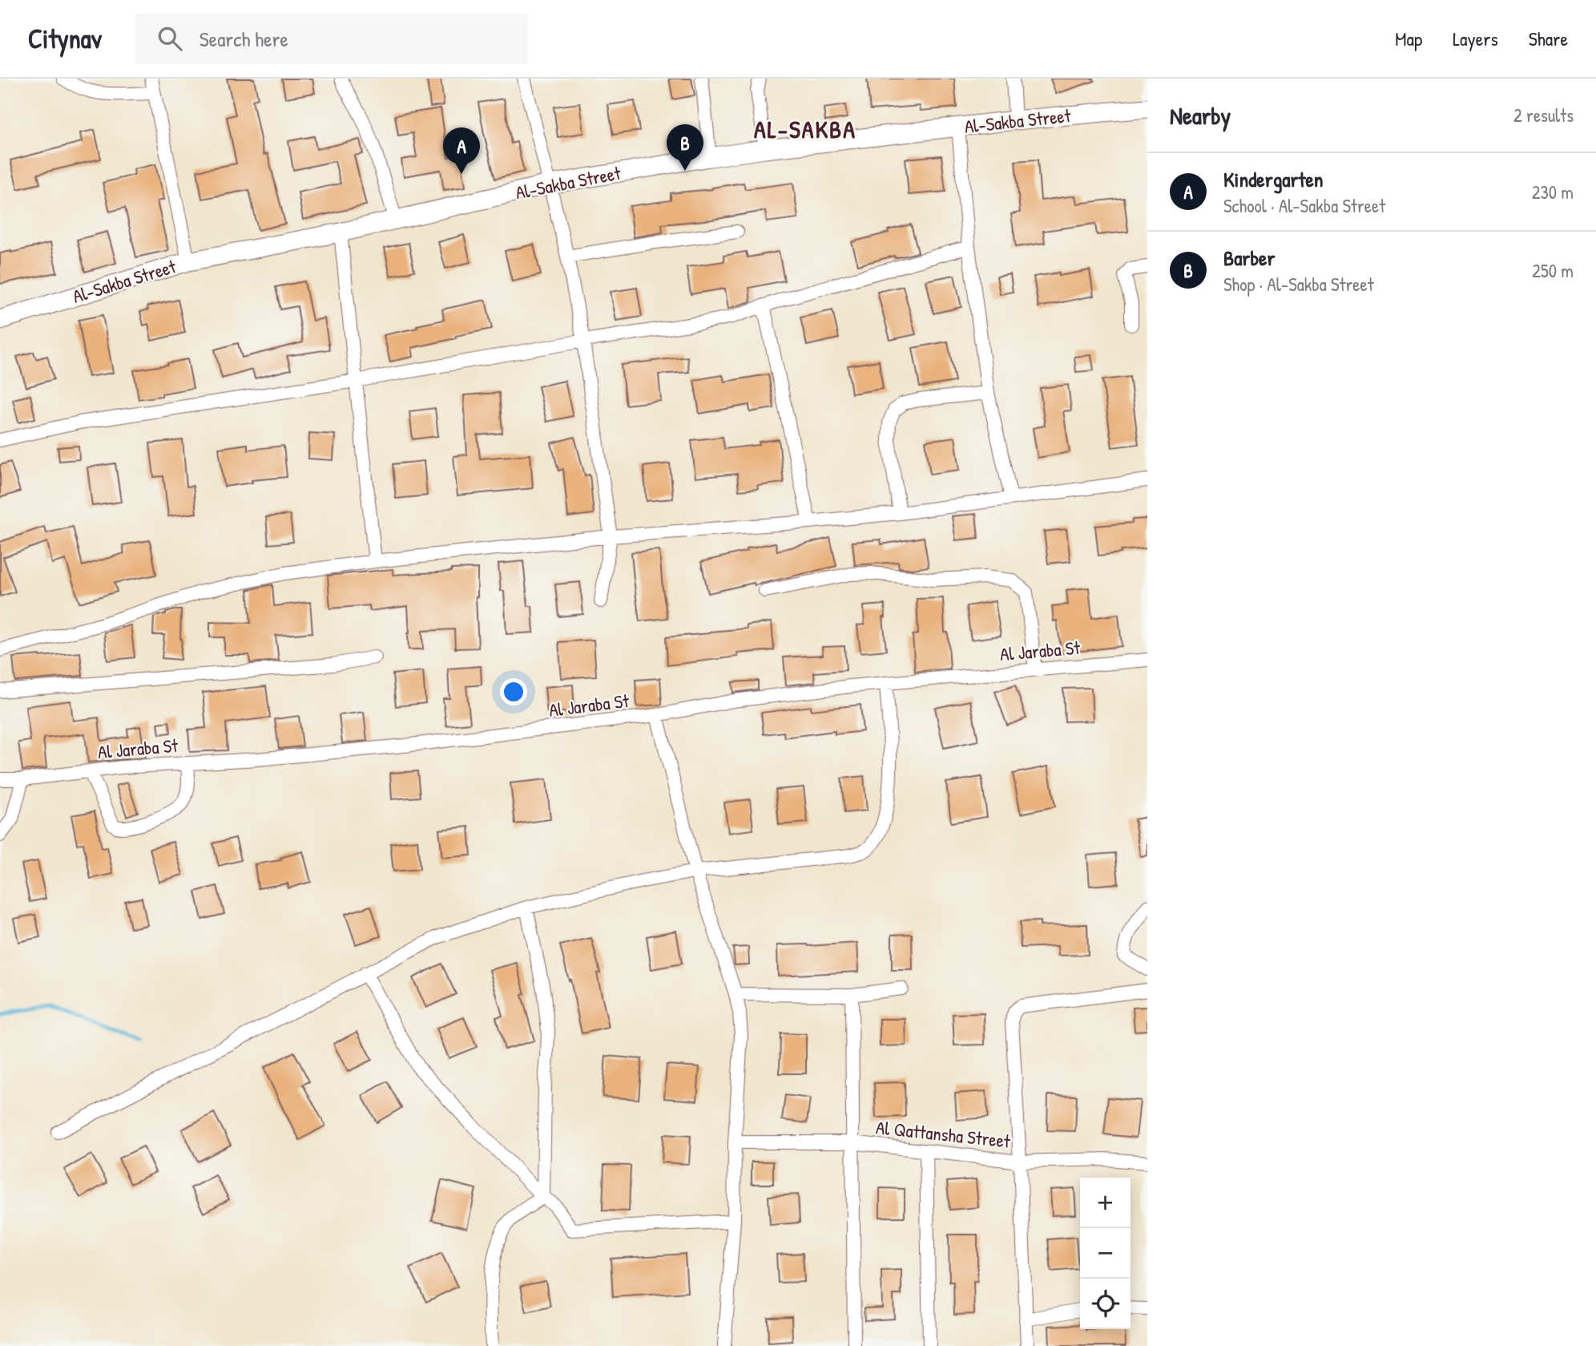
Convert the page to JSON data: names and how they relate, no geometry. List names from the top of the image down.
{
  "streets": {
    "main road": ["Al-Sakba Street"],
    "street": ["Al Jaraba St", "Al Qattansha Street"]
  },
  "districts": ["AL-SAKBA"],
  "page": {
    "header": "Citynav",
    "search": "Search here",
    "nav": ["Map", "Layers", "Share"],
    "heading": ["Nearby", "2 results"],
    "pins": ["B", "A"],
    "list": [
      {
        "mark": "A",
        "name": "Kindergarten",
        "note": "School · Al-Sakba Street",
        "value": "230 m"
      },
      {
        "mark": "B",
        "name": "Barber",
        "note": "Shop · Al-Sakba Street",
        "value": "250 m"
      }
    ],
    "map_buttons": ["+", "−"]
  }
}
